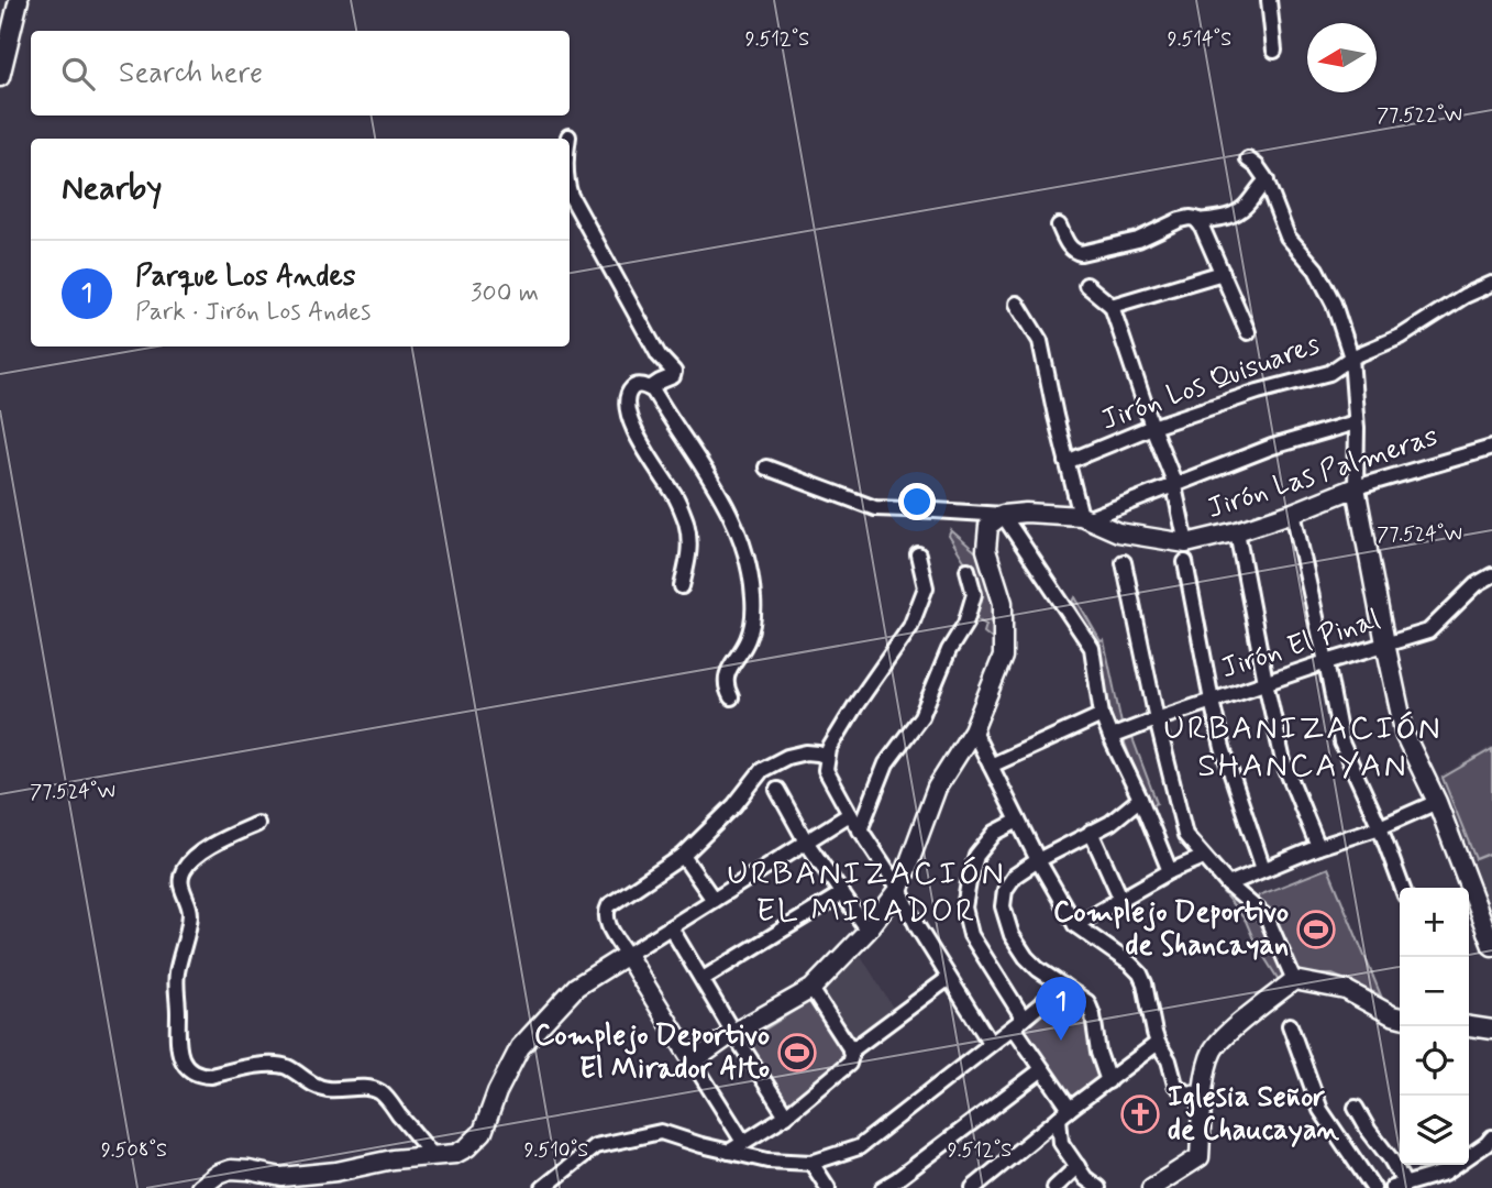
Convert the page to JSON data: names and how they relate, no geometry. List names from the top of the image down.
{
  "streets": {
    "main road": ["Jirón Las Palmeras"],
    "street": ["Jirón Los Quisuares", "Jirón El Pinal"]
  },
  "districts": ["URBANIZACIÓN SHANCAYAN", "URBANIZACIÓN EL MIRADOR"],
  "places": {
    "sports": ["Complejo Deportivo de Shancayan", "Complejo Deportivo El Mirador Alto"],
    "church": ["Iglesia Señor de Chaucayan"]
  },
  "north": "left",
  "page": {
    "search": "Search here",
    "heading": "Nearby",
    "list": [
      {
        "mark": "1",
        "name": "Parque Los Andes",
        "note": "Park · Jirón Los Andes",
        "value": "300 m"
      }
    ],
    "map_buttons": ["+", "−"],
    "pins": "1"
  },
  "coordinates": [
    "9.512°S",
    "9.514°S",
    "77.522°W",
    "77.524°W",
    "9.508°S",
    "9.510°S"
  ]
}
